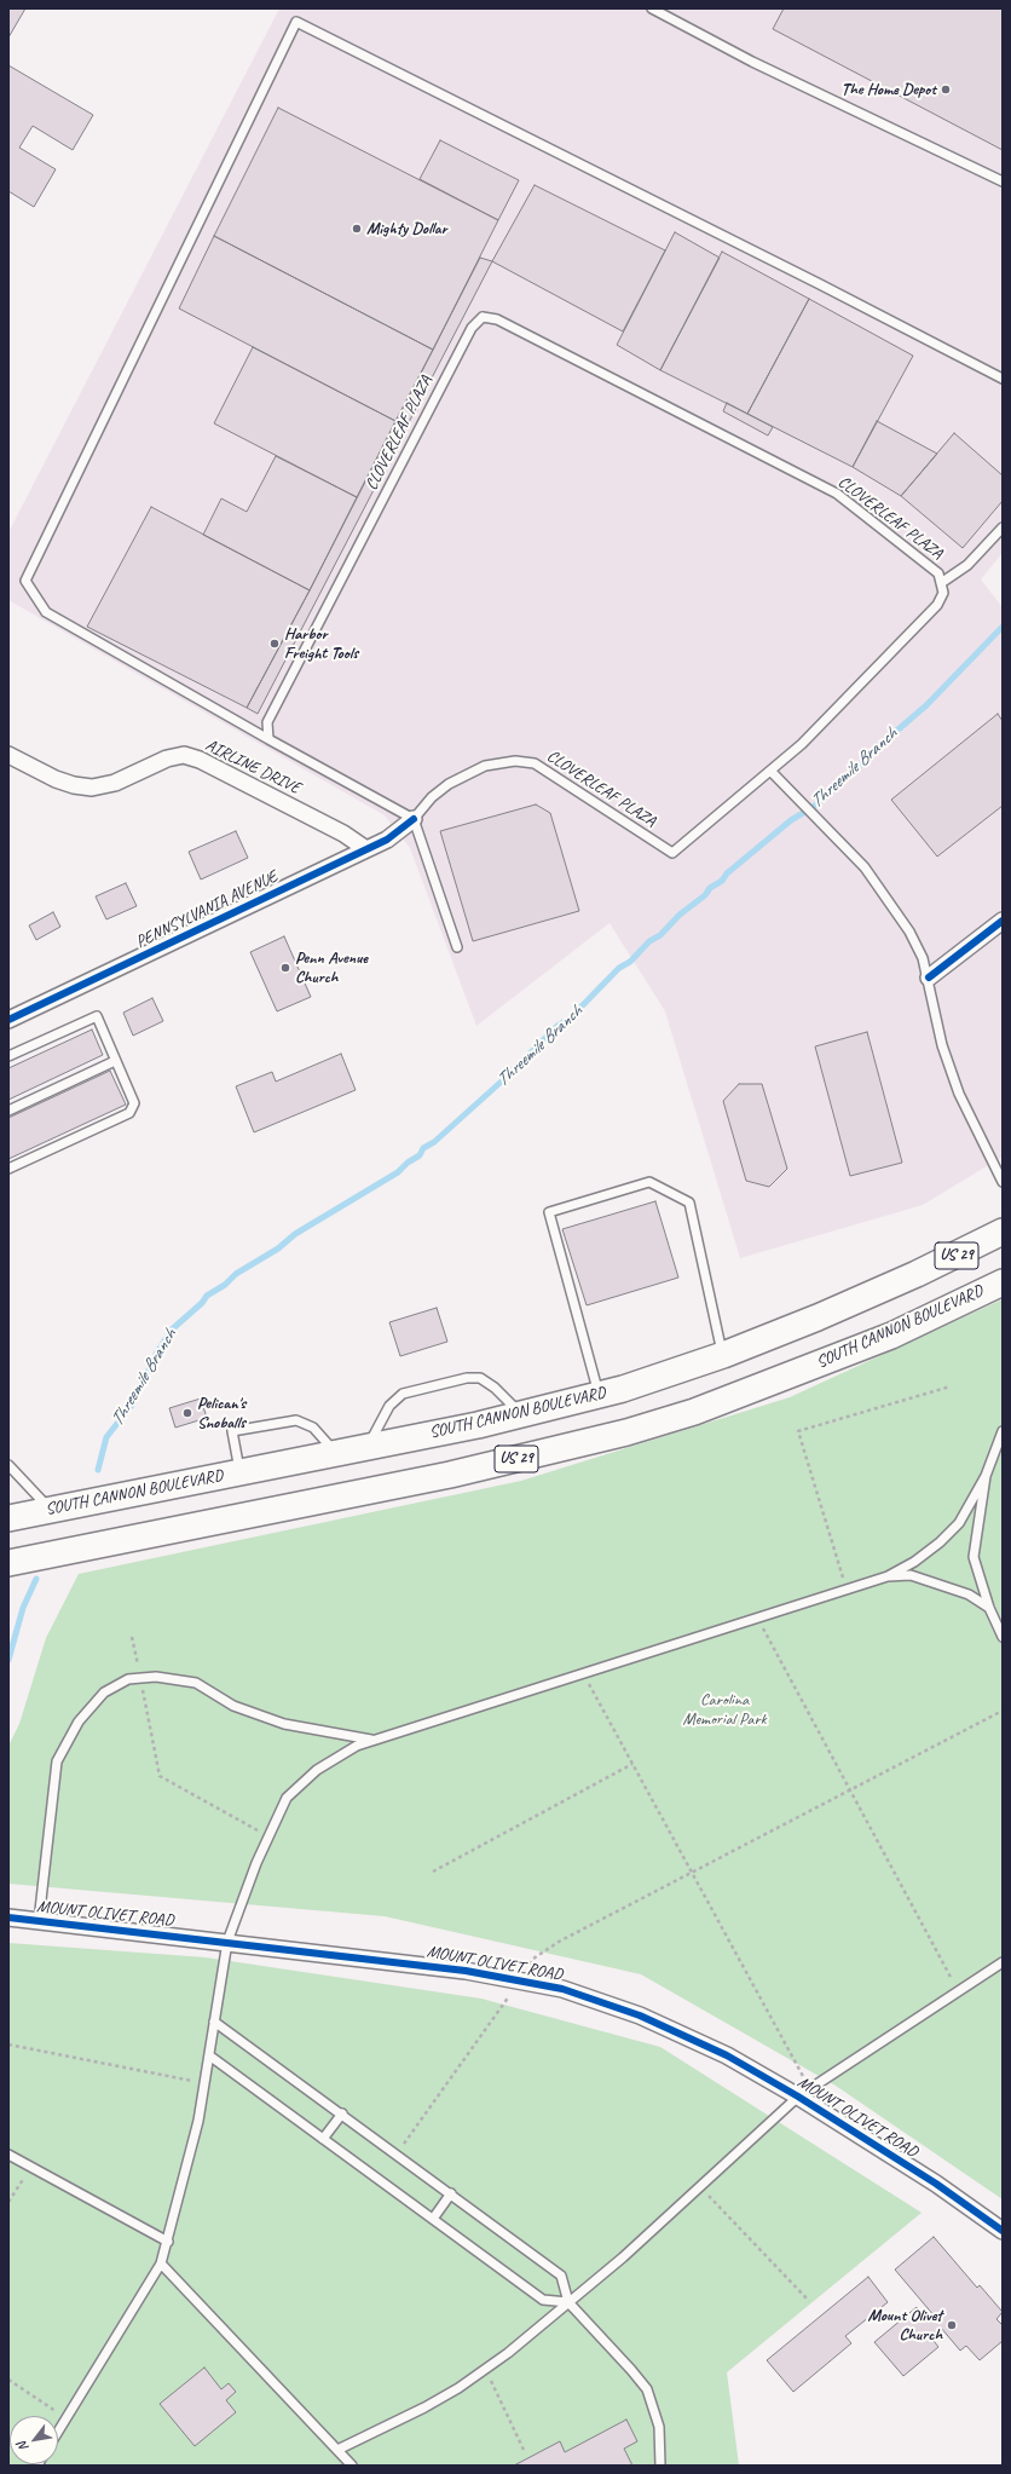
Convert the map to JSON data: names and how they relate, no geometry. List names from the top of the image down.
{
  "streets": {
    "main road": ["US 29", "SOUTH CANNON BOULEVARD"],
    "street": ["AIRLINE DRIVE", "PENNSYLVANIA AVENUE", "MOUNT OLIVET ROAD"],
    "lane": ["CLOVERLEAF PLAZA"]
  },
  "crossings": [
    ["CLOVERLEAF PLAZA", "PENNSYLVANIA AVENUE"],
    ["AIRLINE DRIVE", "PENNSYLVANIA AVENUE"]
  ],
  "water": ["Threemile Branch"],
  "parks": ["Carolina Memorial Park"],
  "places": [
    "The Home Depot",
    "Mighty Dollar",
    "Harbor Freight Tools",
    "Penn Avenue Church",
    "Pelican's Snoballs",
    "Mount Olivet Church"
  ],
  "north": "bottom left"
}
